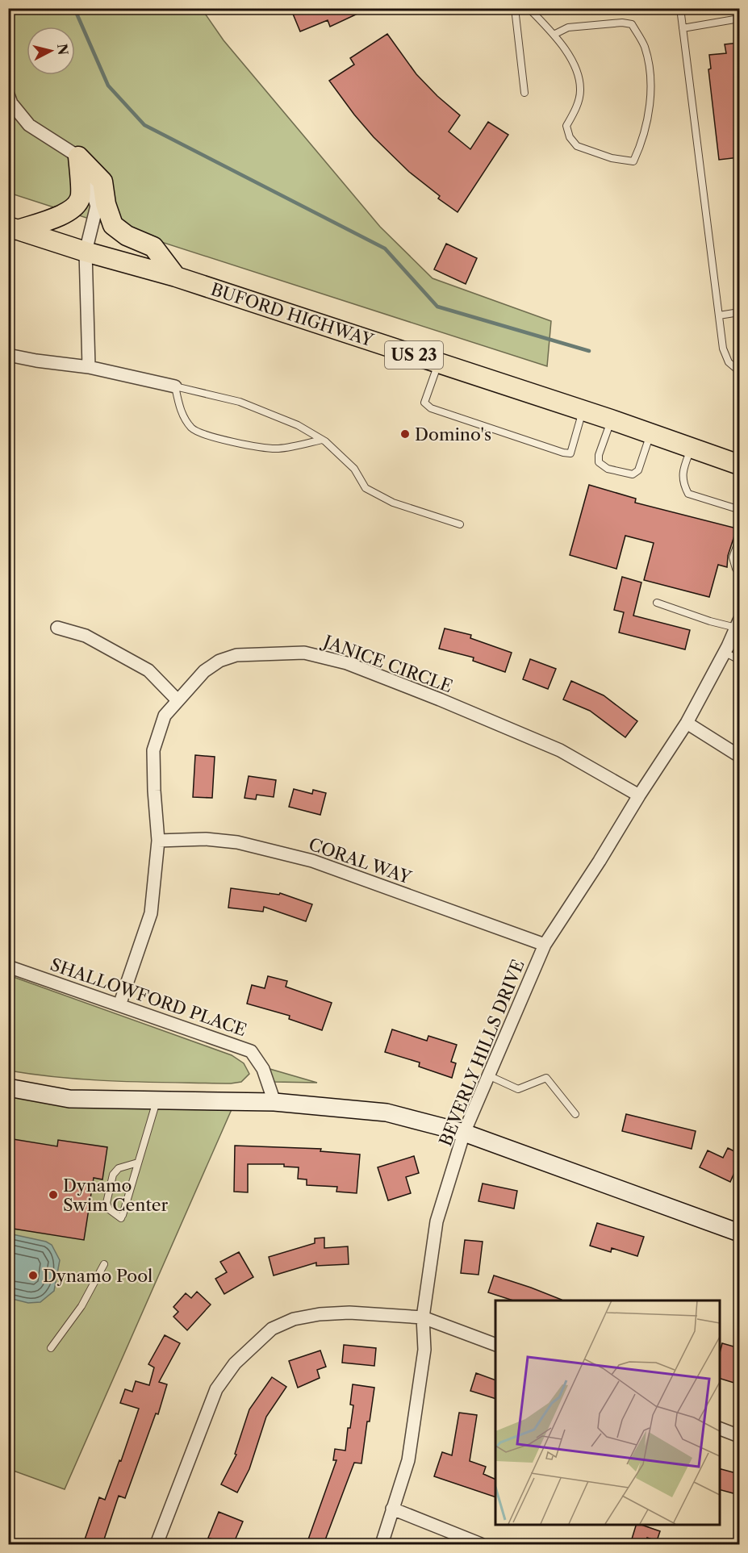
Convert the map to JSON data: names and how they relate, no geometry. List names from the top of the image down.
{
  "streets": {
    "main road": ["BUFORD HIGHWAY", "US 23"],
    "street": [
      "JANICE CIRCLE",
      "CORAL WAY",
      "SHALLOWFORD PLACE",
      "BEVERLY HILLS DRIVE"
    ]
  },
  "crossings": [
    ["JANICE CIRCLE", "CORAL WAY"],
    ["JANICE CIRCLE", "SHALLOWFORD PLACE"],
    ["JANICE CIRCLE", "BEVERLY HILLS DRIVE"],
    ["CORAL WAY", "BEVERLY HILLS DRIVE"]
  ],
  "places": ["Domino's", "Dynamo Swim Center", "Dynamo Pool"],
  "north": "right"
}
